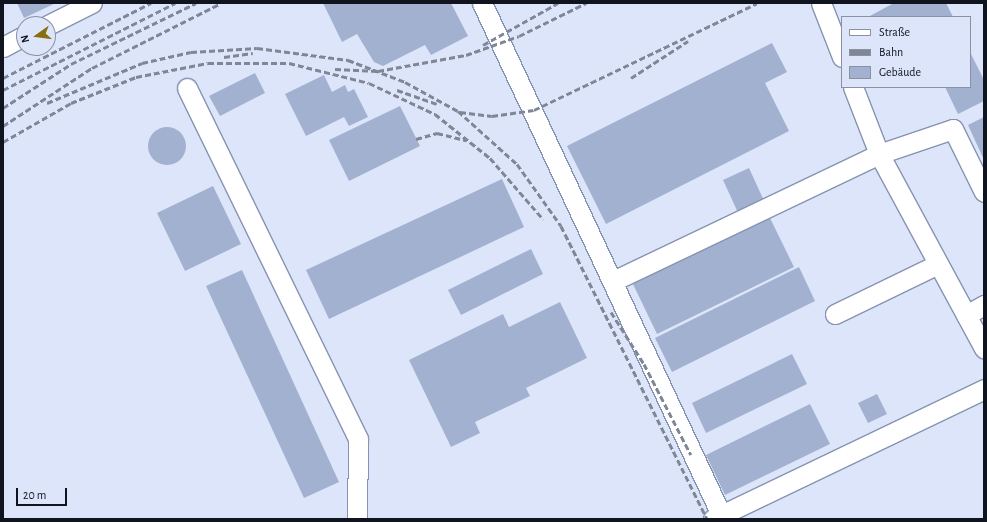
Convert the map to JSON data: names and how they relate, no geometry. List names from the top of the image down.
{
  "legend": ["Straße", "Bahn", "Gebäude"],
  "scale_bar": "20 m",
  "north": "left"
}
